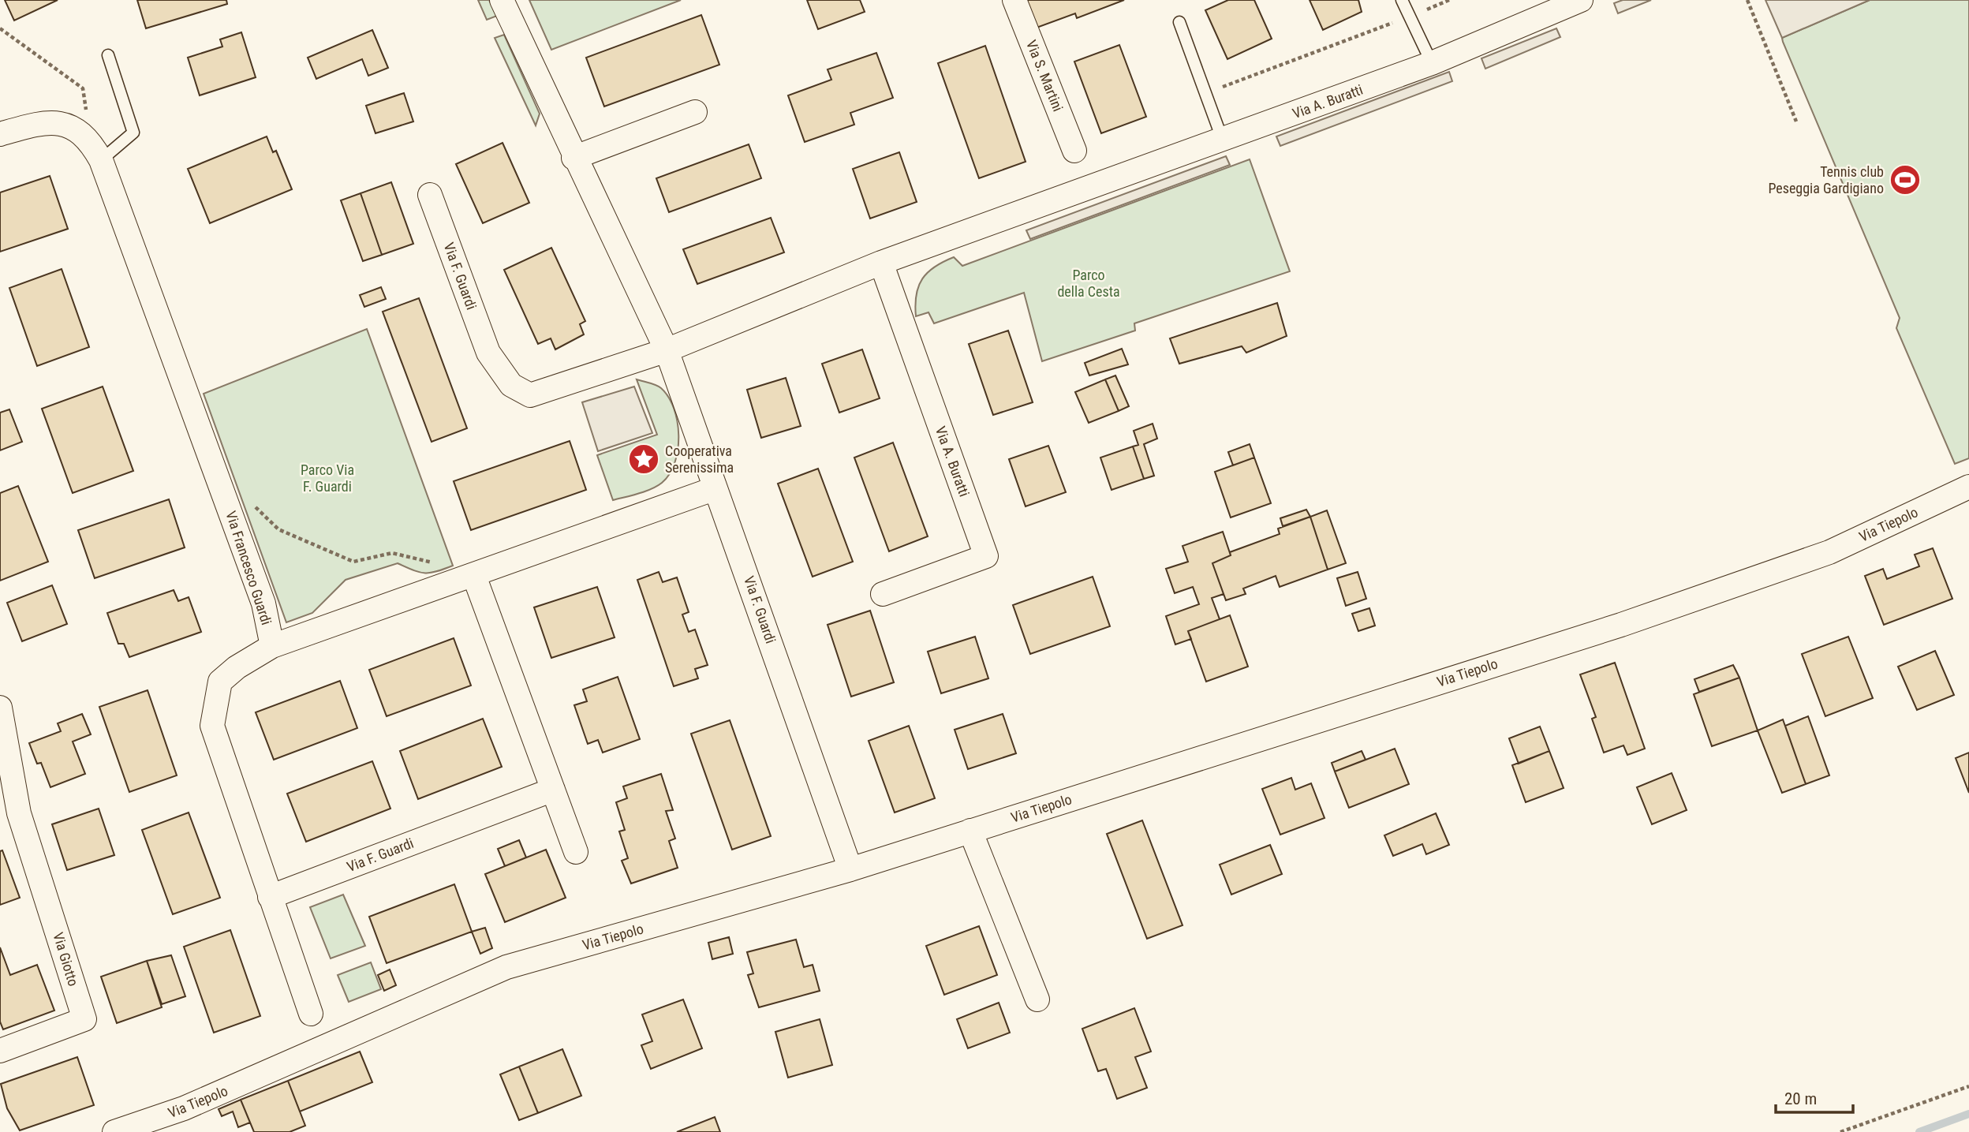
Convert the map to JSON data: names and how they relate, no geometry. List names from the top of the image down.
{
  "streets": {
    "street": [
      "Via S. Martini",
      "Via A. Buratti",
      "Via F. Guardi",
      "Via Tiepolo",
      "Via Francesco Guardi",
      "Via Giotto"
    ]
  },
  "crossings": [
    ["Via A. Buratti", "Via F. Guardi"],
    ["Via F. Guardi", "Via Tiepolo"]
  ],
  "parks": ["Parco della Cesta", "Parco Via F. Guardi"],
  "places": {
    "sports": ["Tennis club Peseggia Gardigiano"],
    "place": ["Cooperativa Serenissima"]
  },
  "scale_bar": "20 m"
}
